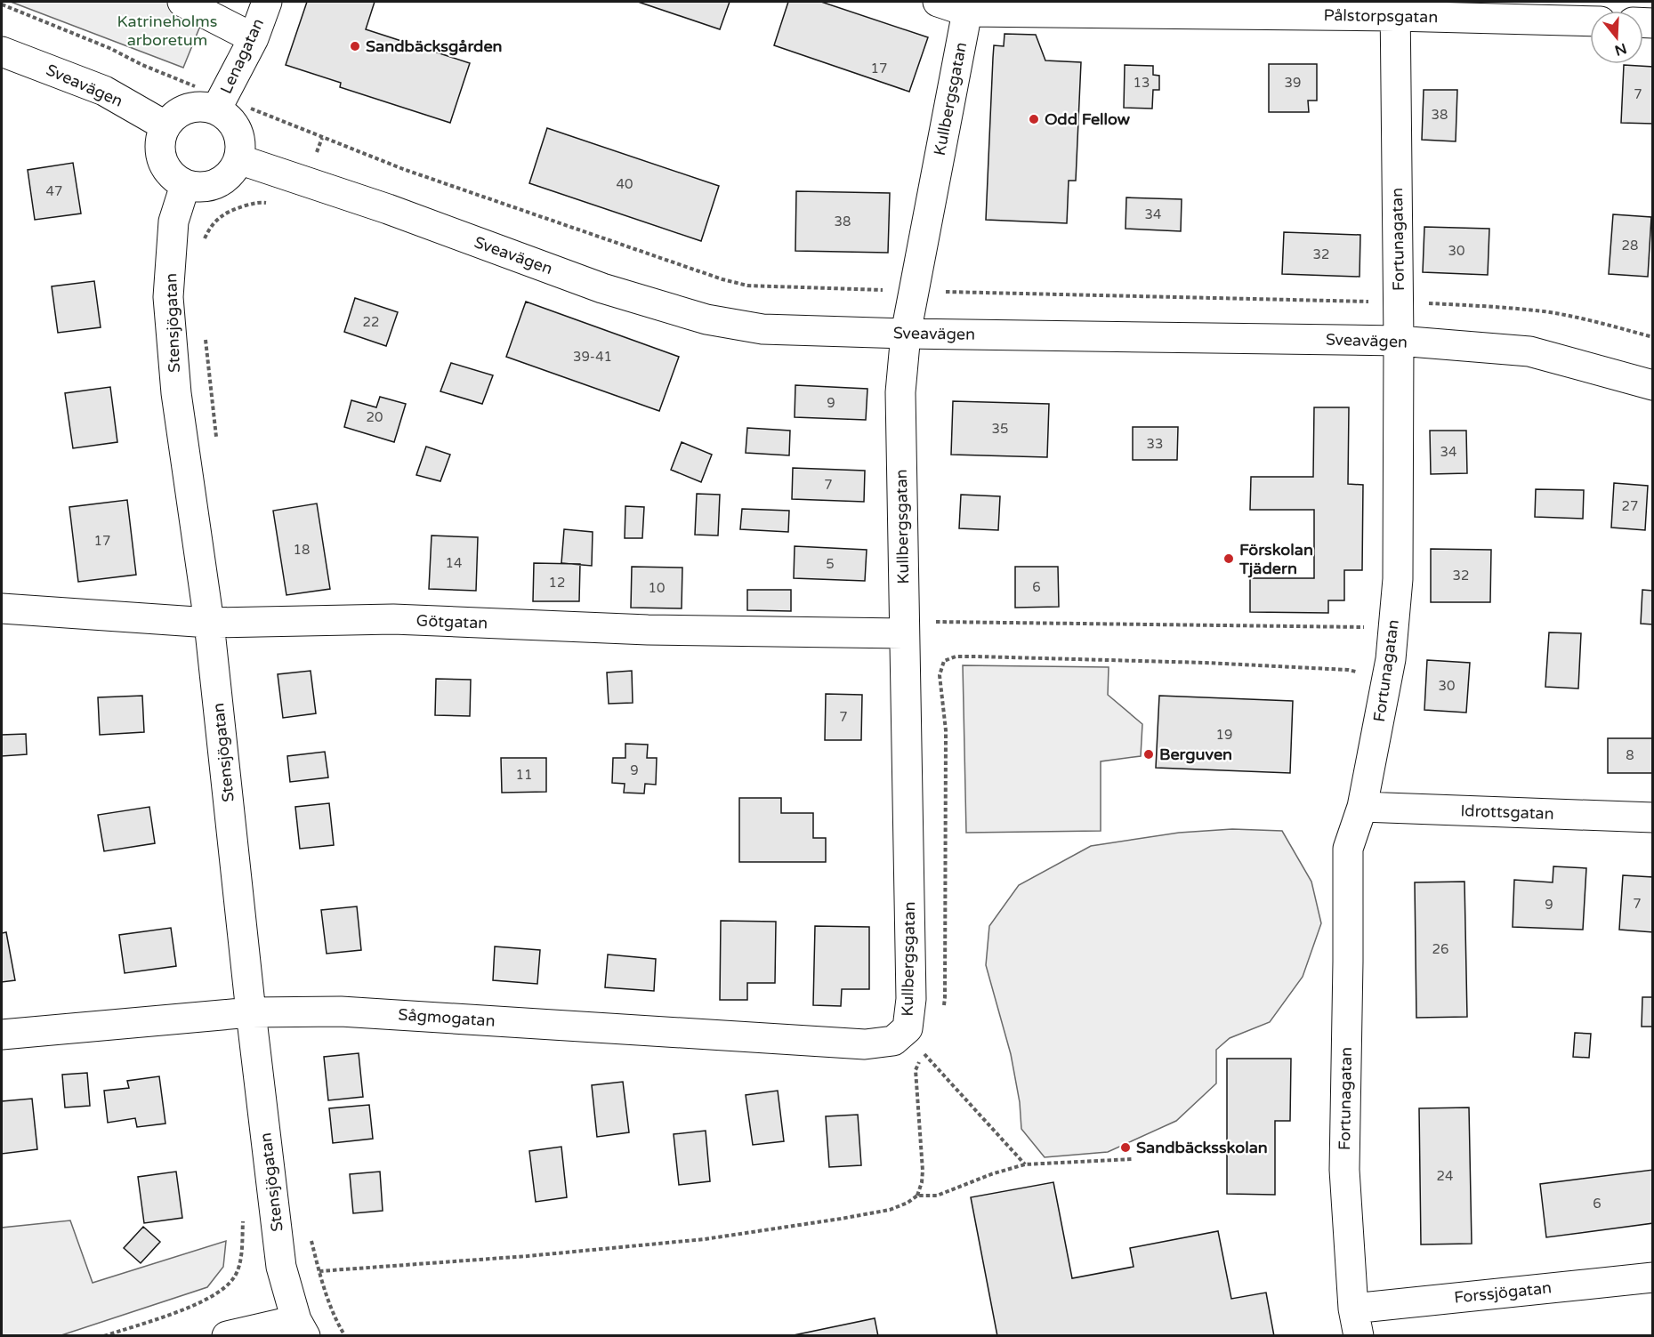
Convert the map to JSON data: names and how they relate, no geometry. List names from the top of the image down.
{
  "streets": {
    "street": [
      "Pålstorpsgatan",
      "Lenagatan",
      "Sveavägen",
      "Kullbergsgatan",
      "Fortunagatan",
      "Stensjögatan",
      "Götgatan",
      "Idrottsgatan",
      "Sågmogatan",
      "Forssjögatan"
    ]
  },
  "crossings": [
    ["Pålstorpsgatan", "Kullbergsgatan"],
    ["Pålstorpsgatan", "Fortunagatan"],
    ["Lenagatan", "Sveavägen"],
    ["Lenagatan", "Stensjögatan"],
    ["Sveavägen", "Kullbergsgatan"],
    ["Sveavägen", "Fortunagatan"],
    ["Sveavägen", "Stensjögatan"],
    ["Kullbergsgatan", "Götgatan"],
    ["Kullbergsgatan", "Sågmogatan"],
    ["Fortunagatan", "Idrottsgatan"],
    ["Fortunagatan", "Forssjögatan"],
    ["Stensjögatan", "Götgatan"],
    ["Stensjögatan", "Sågmogatan"]
  ],
  "parks": ["Katrineholms arboretum"],
  "places": [
    "Sandbäcksgården",
    "Odd Fellow",
    "Förskolan Tjädern",
    "Berguven",
    "Sandbäcksskolan"
  ],
  "house_numbers": [
    "17",
    "13",
    "39",
    "7",
    "38",
    "40",
    "47",
    "34",
    "38",
    "28",
    "30",
    "32",
    "22",
    "39-41",
    "9",
    "20",
    "35",
    "33",
    "34",
    "7",
    "27",
    "17",
    "18",
    "14",
    "5",
    "32",
    "12",
    "6",
    "10",
    "30",
    "7",
    "19",
    "8",
    "9",
    "11",
    "7",
    "9",
    "26",
    "24",
    "6"
  ],
  "north": "bottom"
}
